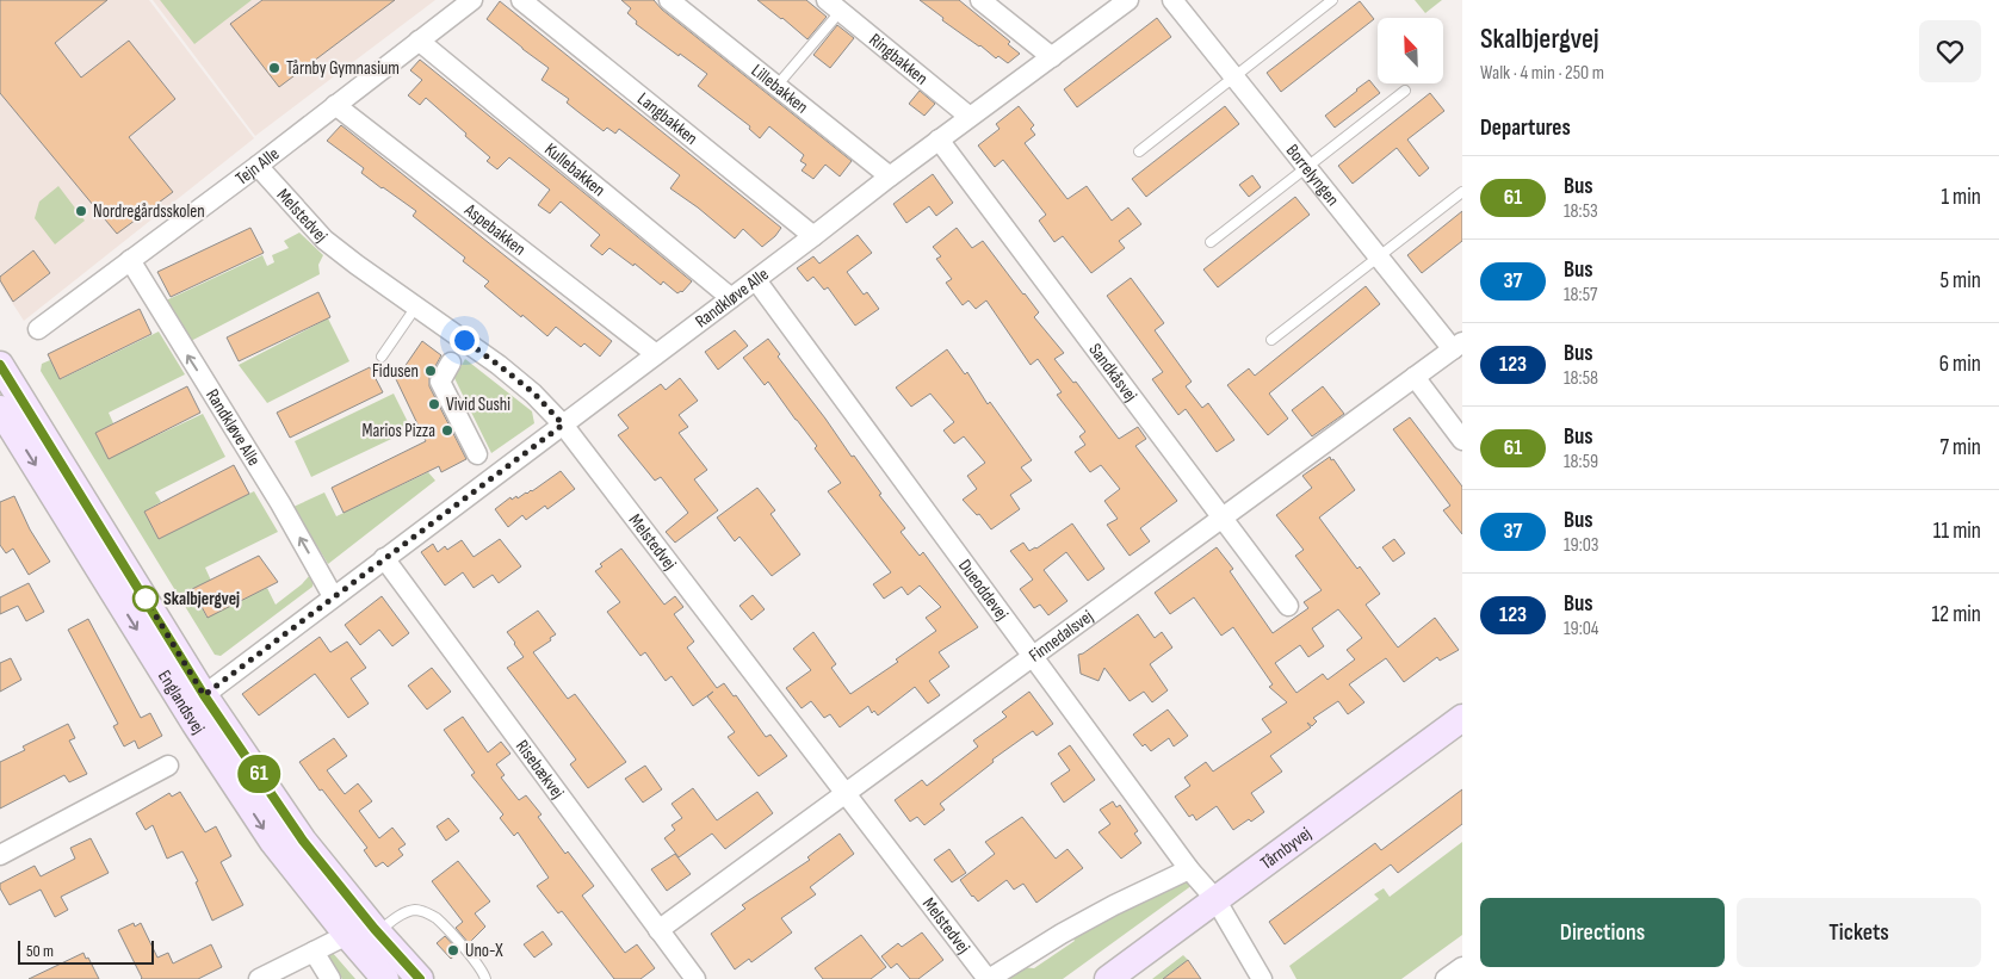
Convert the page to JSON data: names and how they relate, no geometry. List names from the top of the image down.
{
  "streets": {
    "street": [
      "Ringbakken",
      "Lillebakken",
      "Langbakken",
      "Tejn Alle",
      "Kullebakken",
      "Borrelyngen",
      "Melstedvej",
      "Aspebakken",
      "Randkløve Alle",
      "Sandkåsvej",
      "Dueoddevej",
      "Finnedalsvej",
      "Englandsvej",
      "Risebækvej",
      "Tårnbyvej"
    ]
  },
  "crossings": [
    ["Ringbakken", "Randkløve Alle"],
    ["Lillebakken", "Randkløve Alle"],
    ["Langbakken", "Randkløve Alle"],
    ["Tejn Alle", "Kullebakken"],
    ["Tejn Alle", "Melstedvej"],
    ["Tejn Alle", "Aspebakken"],
    ["Tejn Alle", "Randkløve Alle"],
    ["Kullebakken", "Randkløve Alle"],
    ["Borrelyngen", "Finnedalsvej"],
    ["Melstedvej", "Randkløve Alle"],
    ["Melstedvej", "Finnedalsvej"],
    ["Aspebakken", "Randkløve Alle"],
    ["Randkløve Alle", "Sandkåsvej"],
    ["Randkløve Alle", "Dueoddevej"],
    ["Randkløve Alle", "Englandsvej"],
    ["Randkløve Alle", "Risebækvej"],
    ["Sandkåsvej", "Finnedalsvej"],
    ["Dueoddevej", "Finnedalsvej"],
    ["Dueoddevej", "Tårnbyvej"],
    ["Finnedalsvej", "Risebækvej"]
  ],
  "places": [
    "Tårnby Gymnasium",
    "Nordregårdsskolen",
    "Fidusen",
    "Vivid Sushi",
    "Marios Pizza",
    "Skalbjergvej",
    "Uno-X"
  ],
  "lines": ["bus line 61"],
  "scale_bar": "50 m",
  "north": "top left",
  "page": {
    "on_map": "61",
    "heading": [
      ["Skalbjergvej", "Walk · 4 min · 250 m"],
      "Departures"
    ],
    "list": [
      {
        "mark": "61",
        "name": "Bus",
        "note": "18:53",
        "value": "1 min"
      },
      {
        "mark": "37",
        "name": "Bus",
        "note": "18:57",
        "value": "5 min"
      },
      {
        "mark": "123",
        "name": "Bus",
        "note": "18:58",
        "value": "6 min"
      },
      {
        "mark": "61",
        "name": "Bus",
        "note": "18:59",
        "value": "7 min"
      },
      {
        "mark": "37",
        "name": "Bus",
        "note": "19:03",
        "value": "11 min"
      },
      {
        "mark": "123",
        "name": "Bus",
        "note": "19:04",
        "value": "12 min"
      }
    ],
    "buttons": ["Directions", "Tickets"],
    "scale": "50 m"
  }
}
